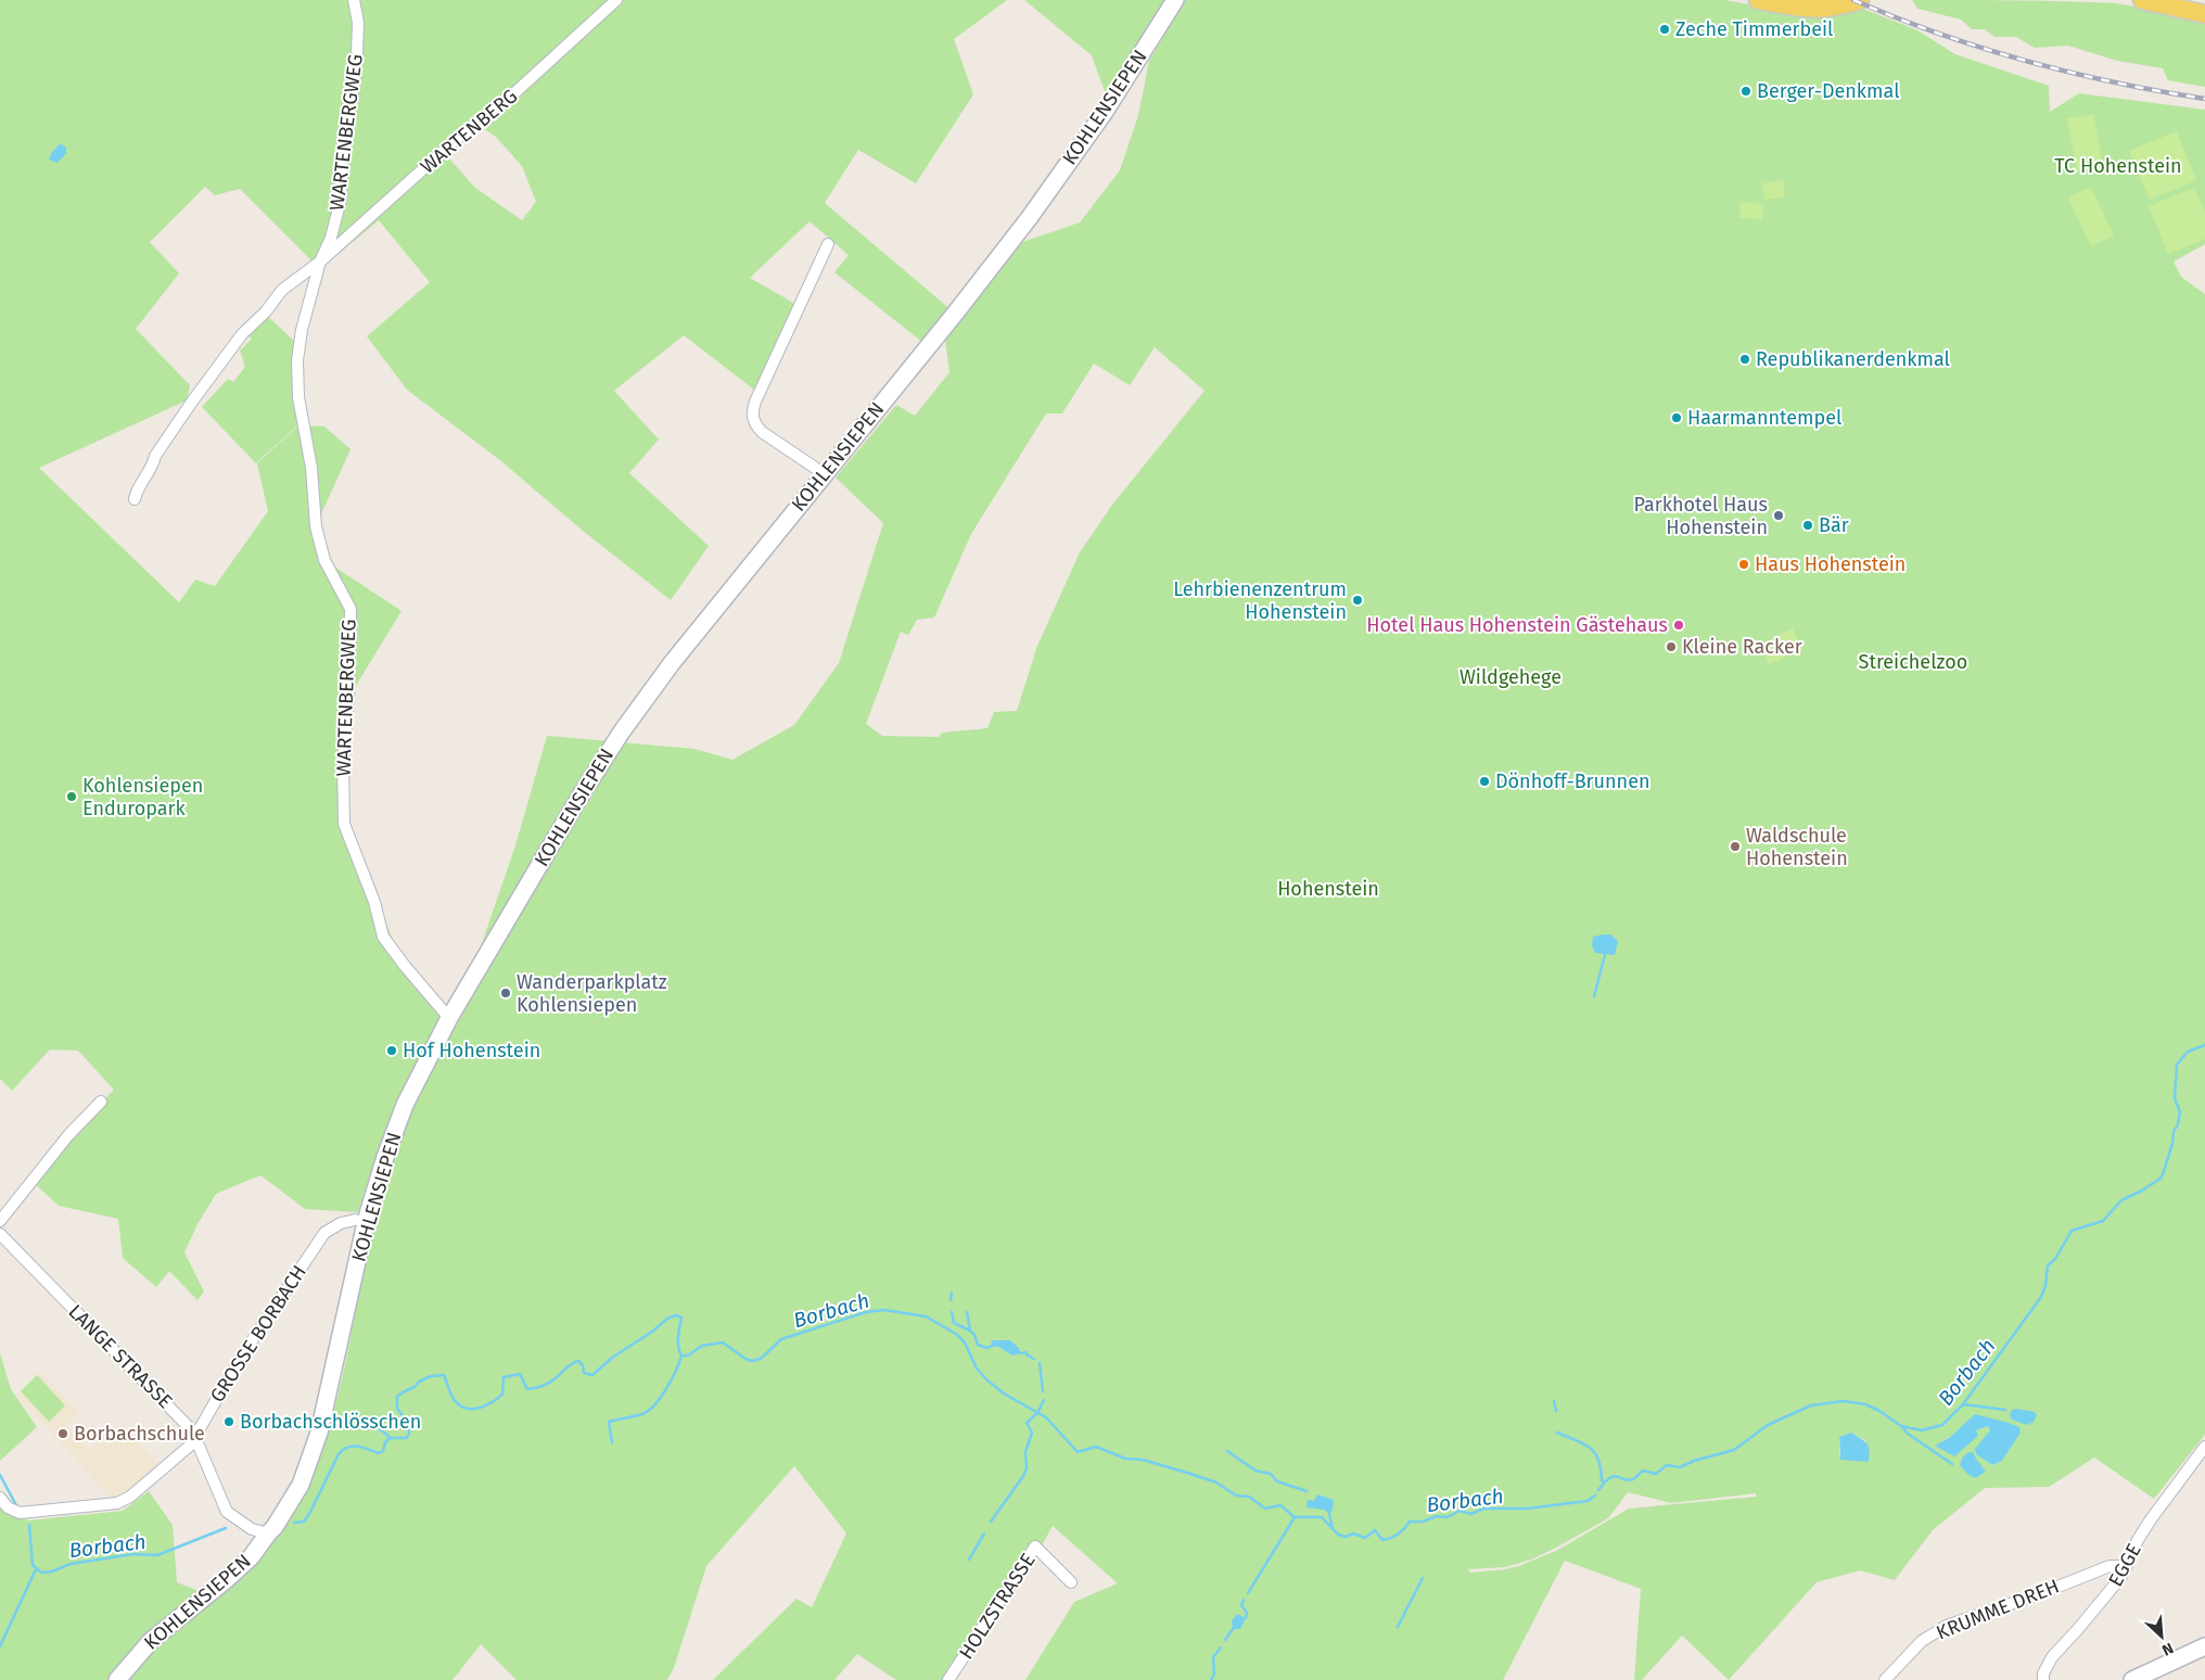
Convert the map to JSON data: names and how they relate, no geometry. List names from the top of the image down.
{
  "streets": {
    "street": [
      "KOHLENSIEPEN",
      "WARTENBERG",
      "WARTENBERGWEG",
      "GROSSE BORBACH",
      "LANGE STRASSE",
      "EGGE",
      "HOLZSTRASSE",
      "KRUMME DREH"
    ]
  },
  "crossings": [
    ["KOHLENSIEPEN", "WARTENBERGWEG"],
    ["KOHLENSIEPEN", "LANGE STRASSE"],
    ["WARTENBERG", "WARTENBERGWEG"],
    ["GROSSE BORBACH", "LANGE STRASSE"],
    ["EGGE", "KRUMME DREH"]
  ],
  "water": ["Borbach"],
  "parks": [
    "TC Hohenstein",
    "Streichelzoo",
    "Wildgehege",
    "Hohenstein"
  ],
  "places": [
    "Zeche Timmerbeil",
    "Berger-Denkmal",
    "Republikanerdenkmal",
    "Haarmanntempel",
    "Parkhotel Haus Hohenstein",
    "Bär",
    "Haus Hohenstein",
    "Lehrbienenzentrum Hohenstein",
    "Hotel Haus Hohenstein Gästehaus",
    "Kleine Racker",
    "Dönhoff-Brunnen",
    "Kohlensiepen Enduropark",
    "Waldschule Hohenstein",
    "Wanderparkplatz Kohlensiepen",
    "Hof Hohenstein",
    "Borbachschlösschen",
    "Borbachschule"
  ],
  "north": "bottom right"
}
